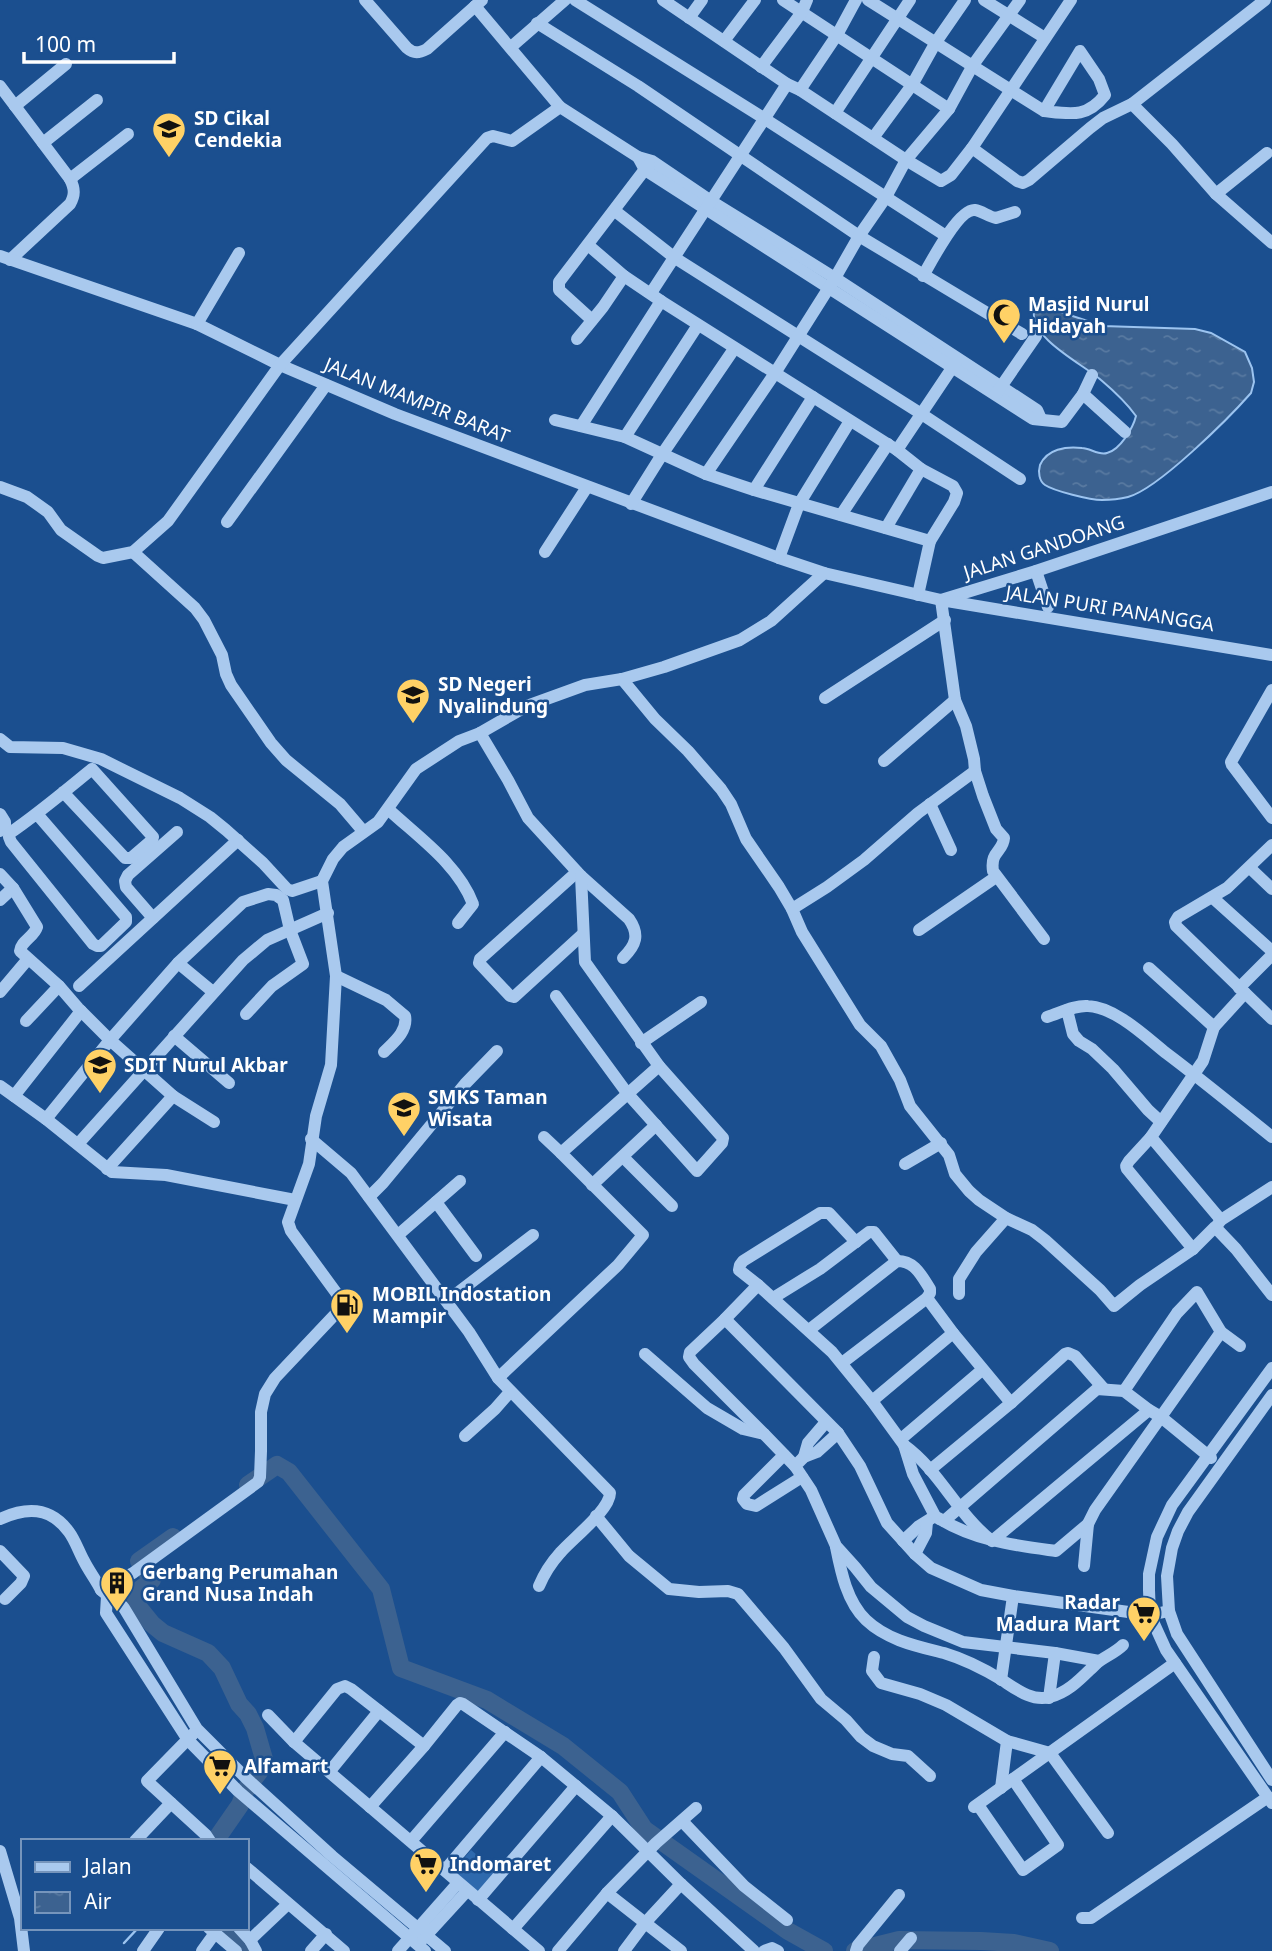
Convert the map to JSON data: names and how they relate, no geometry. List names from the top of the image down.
{
  "streets": {
    "street": ["JALAN MAMPIR BARAT", "JALAN GANDOANG", "JALAN PURI PANANGGA"]
  },
  "crossings": [
    ["JALAN MAMPIR BARAT", "JALAN GANDOANG"],
    ["JALAN GANDOANG", "JALAN PURI PANANGGA"]
  ],
  "places": {
    "school or university": [
      "SD Cikal Cendekia",
      "SD Negeri Nyalindung",
      "SDIT Nurul Akbar",
      "SMKS Taman Wisata"
    ],
    "mosque": ["Masjid Nurul Hidayah"],
    "fuel station": ["MOBIL Indostation Mampir"],
    "building": ["Gerbang Perumahan Grand Nusa Indah"],
    "supermarket": ["Radar Madura Mart", "Alfamart", "Indomaret"]
  },
  "legend": ["Jalan", "Air"],
  "scale_bar": "100 m"
}
